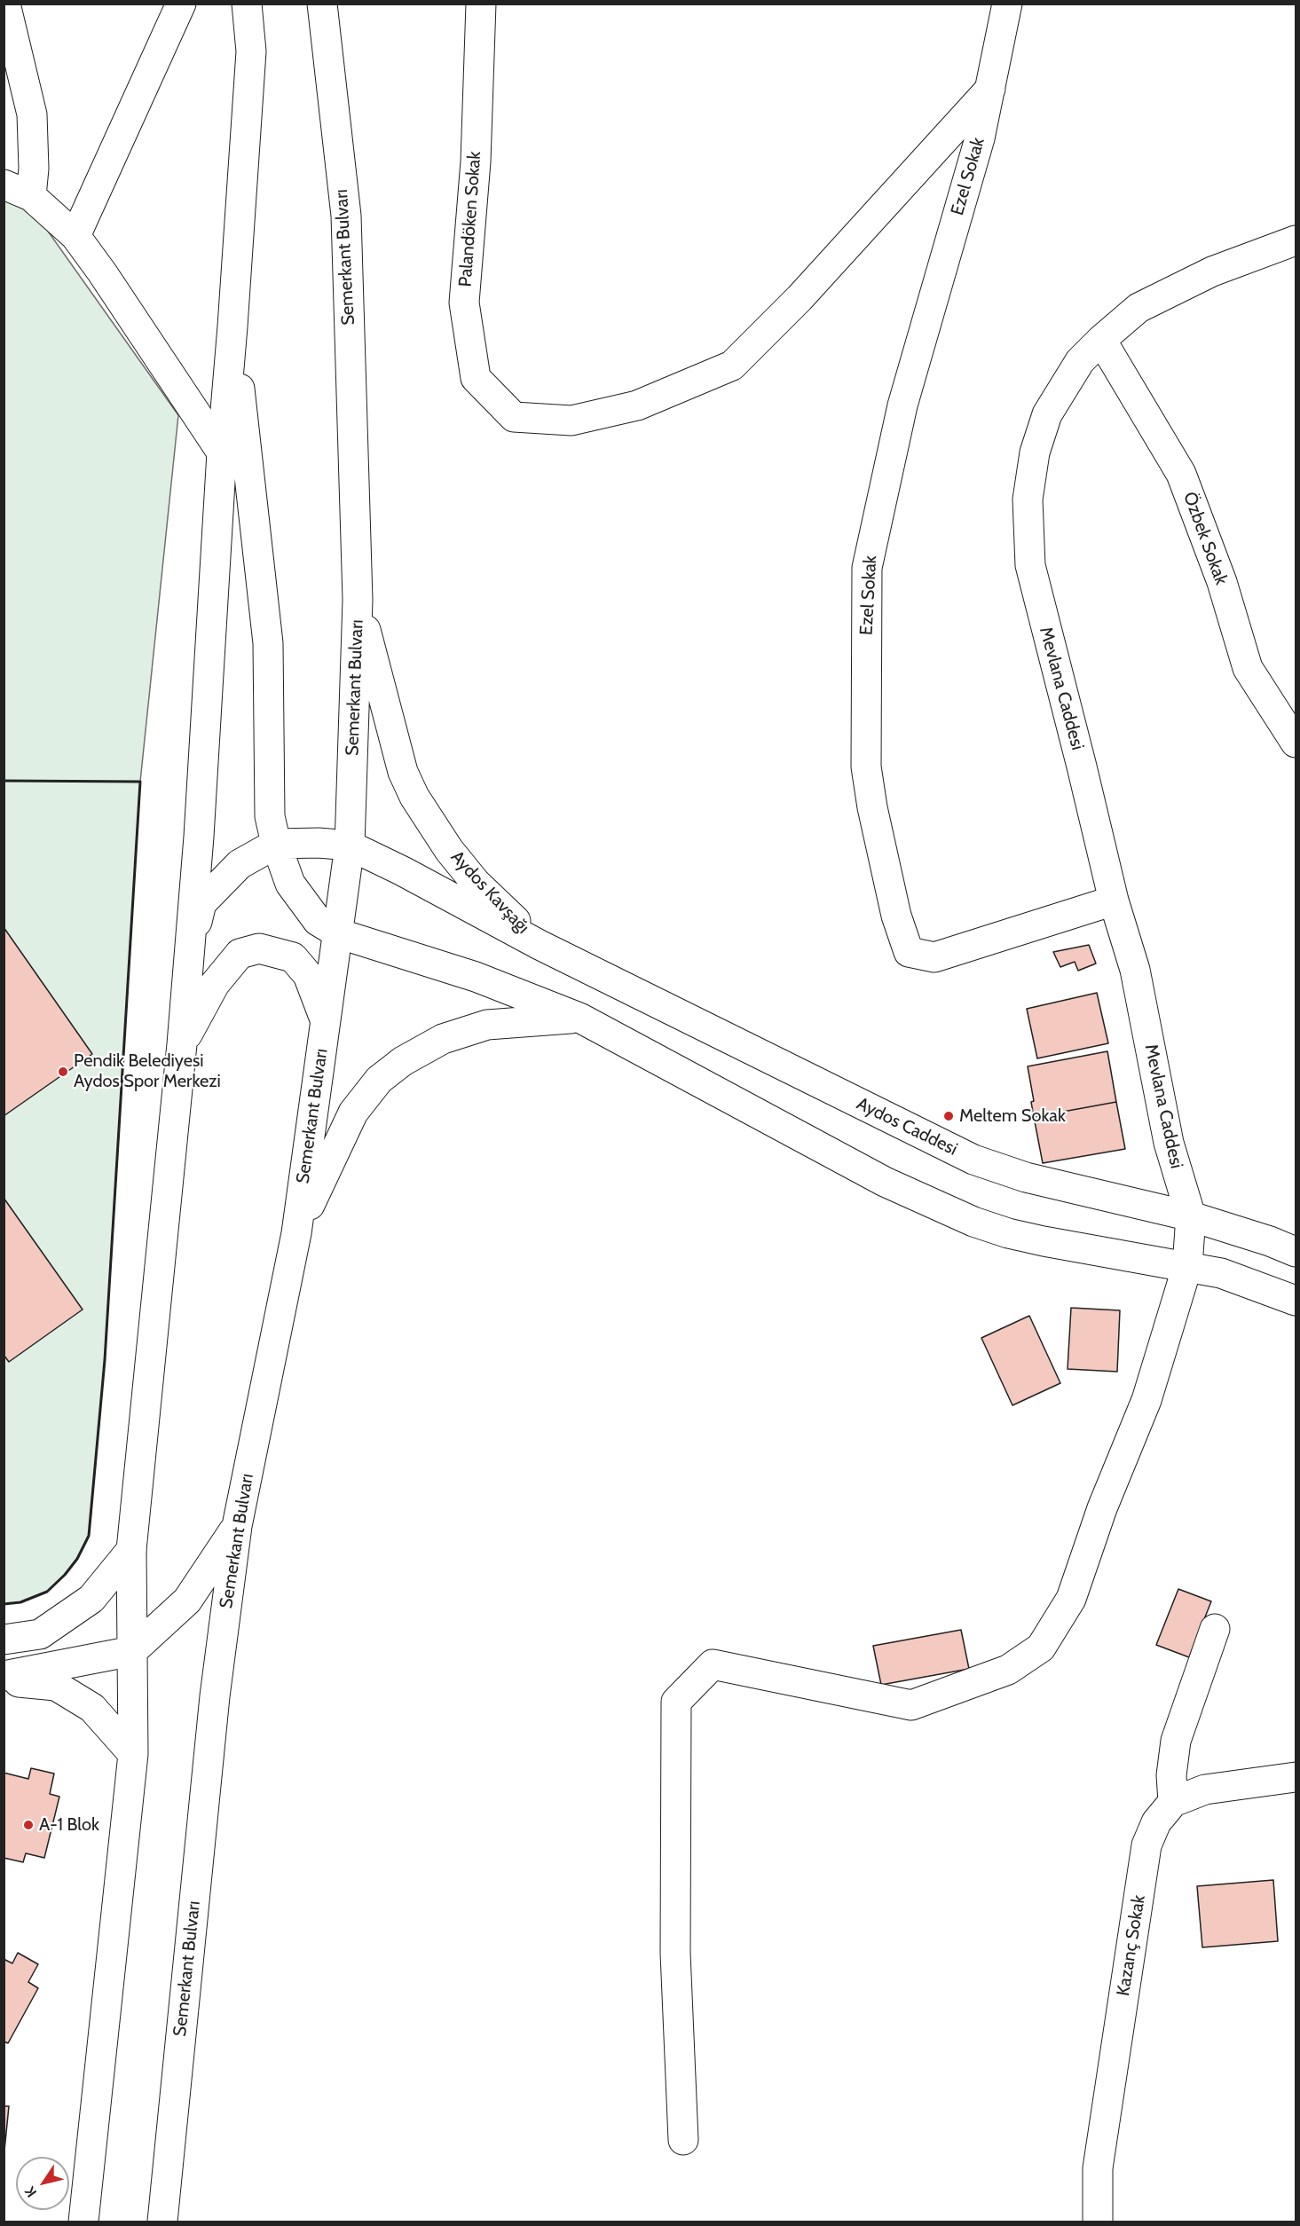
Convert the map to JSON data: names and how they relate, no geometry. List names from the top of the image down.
{
  "streets": {
    "main road": [
      "Ezel Sokak",
      "Palandöken Sokak",
      "Semerkant Bulvarı",
      "Özbek Sokak",
      "Mevlana Caddesi",
      "Aydos Kavşağı",
      "Aydos Caddesi",
      "Kazanç Sokak"
    ]
  },
  "crossings": [
    ["Ezel Sokak", "Palandöken Sokak"],
    ["Ezel Sokak", "Mevlana Caddesi"],
    ["Semerkant Bulvarı", "Aydos Kavşağı"],
    ["Semerkant Bulvarı", "Aydos Caddesi"],
    ["Özbek Sokak", "Mevlana Caddesi"],
    ["Mevlana Caddesi", "Aydos Caddesi"],
    ["Aydos Kavşağı", "Aydos Caddesi"]
  ],
  "places": ["Pendik Belediyesi Aydos Spor Merkezi", "Meltem Sokak", "A-1 Blok"],
  "north": "bottom left"
}
